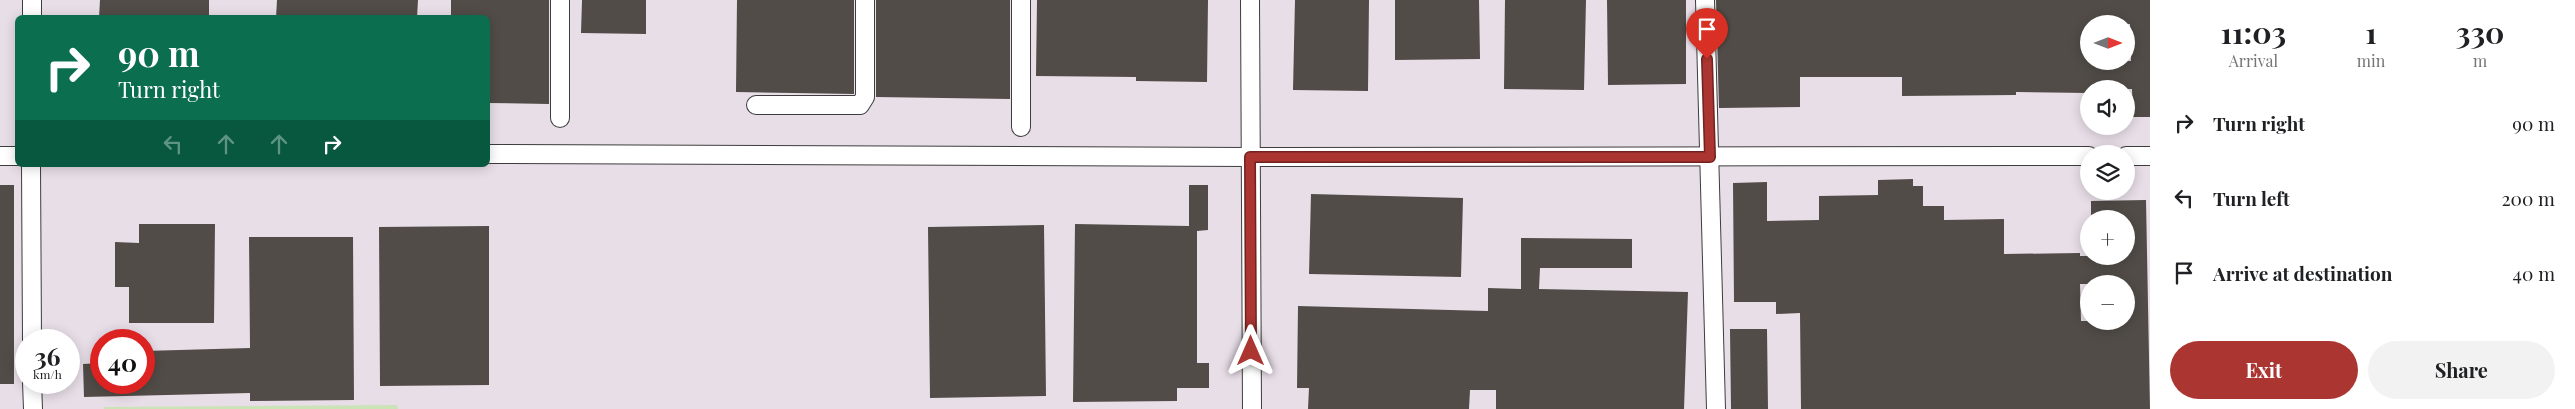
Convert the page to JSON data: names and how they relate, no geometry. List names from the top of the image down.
{
  "north": "right",
  "page": {
    "eta": [
      "11:03",
      "Arrival",
      "1",
      "min",
      "330",
      "m"
    ],
    "map_buttons": ["+", "−"],
    "turn": ["90 m", "Turn right"],
    "list": [
      {
        "name": "Turn right",
        "value": "90 m"
      },
      {
        "name": "Turn left",
        "value": "200 m"
      },
      {
        "name": "Arrive at destination",
        "value": "40 m"
      }
    ],
    "speed": "36 km/h",
    "limit": "40",
    "buttons": ["Exit", "Share"]
  }
}
